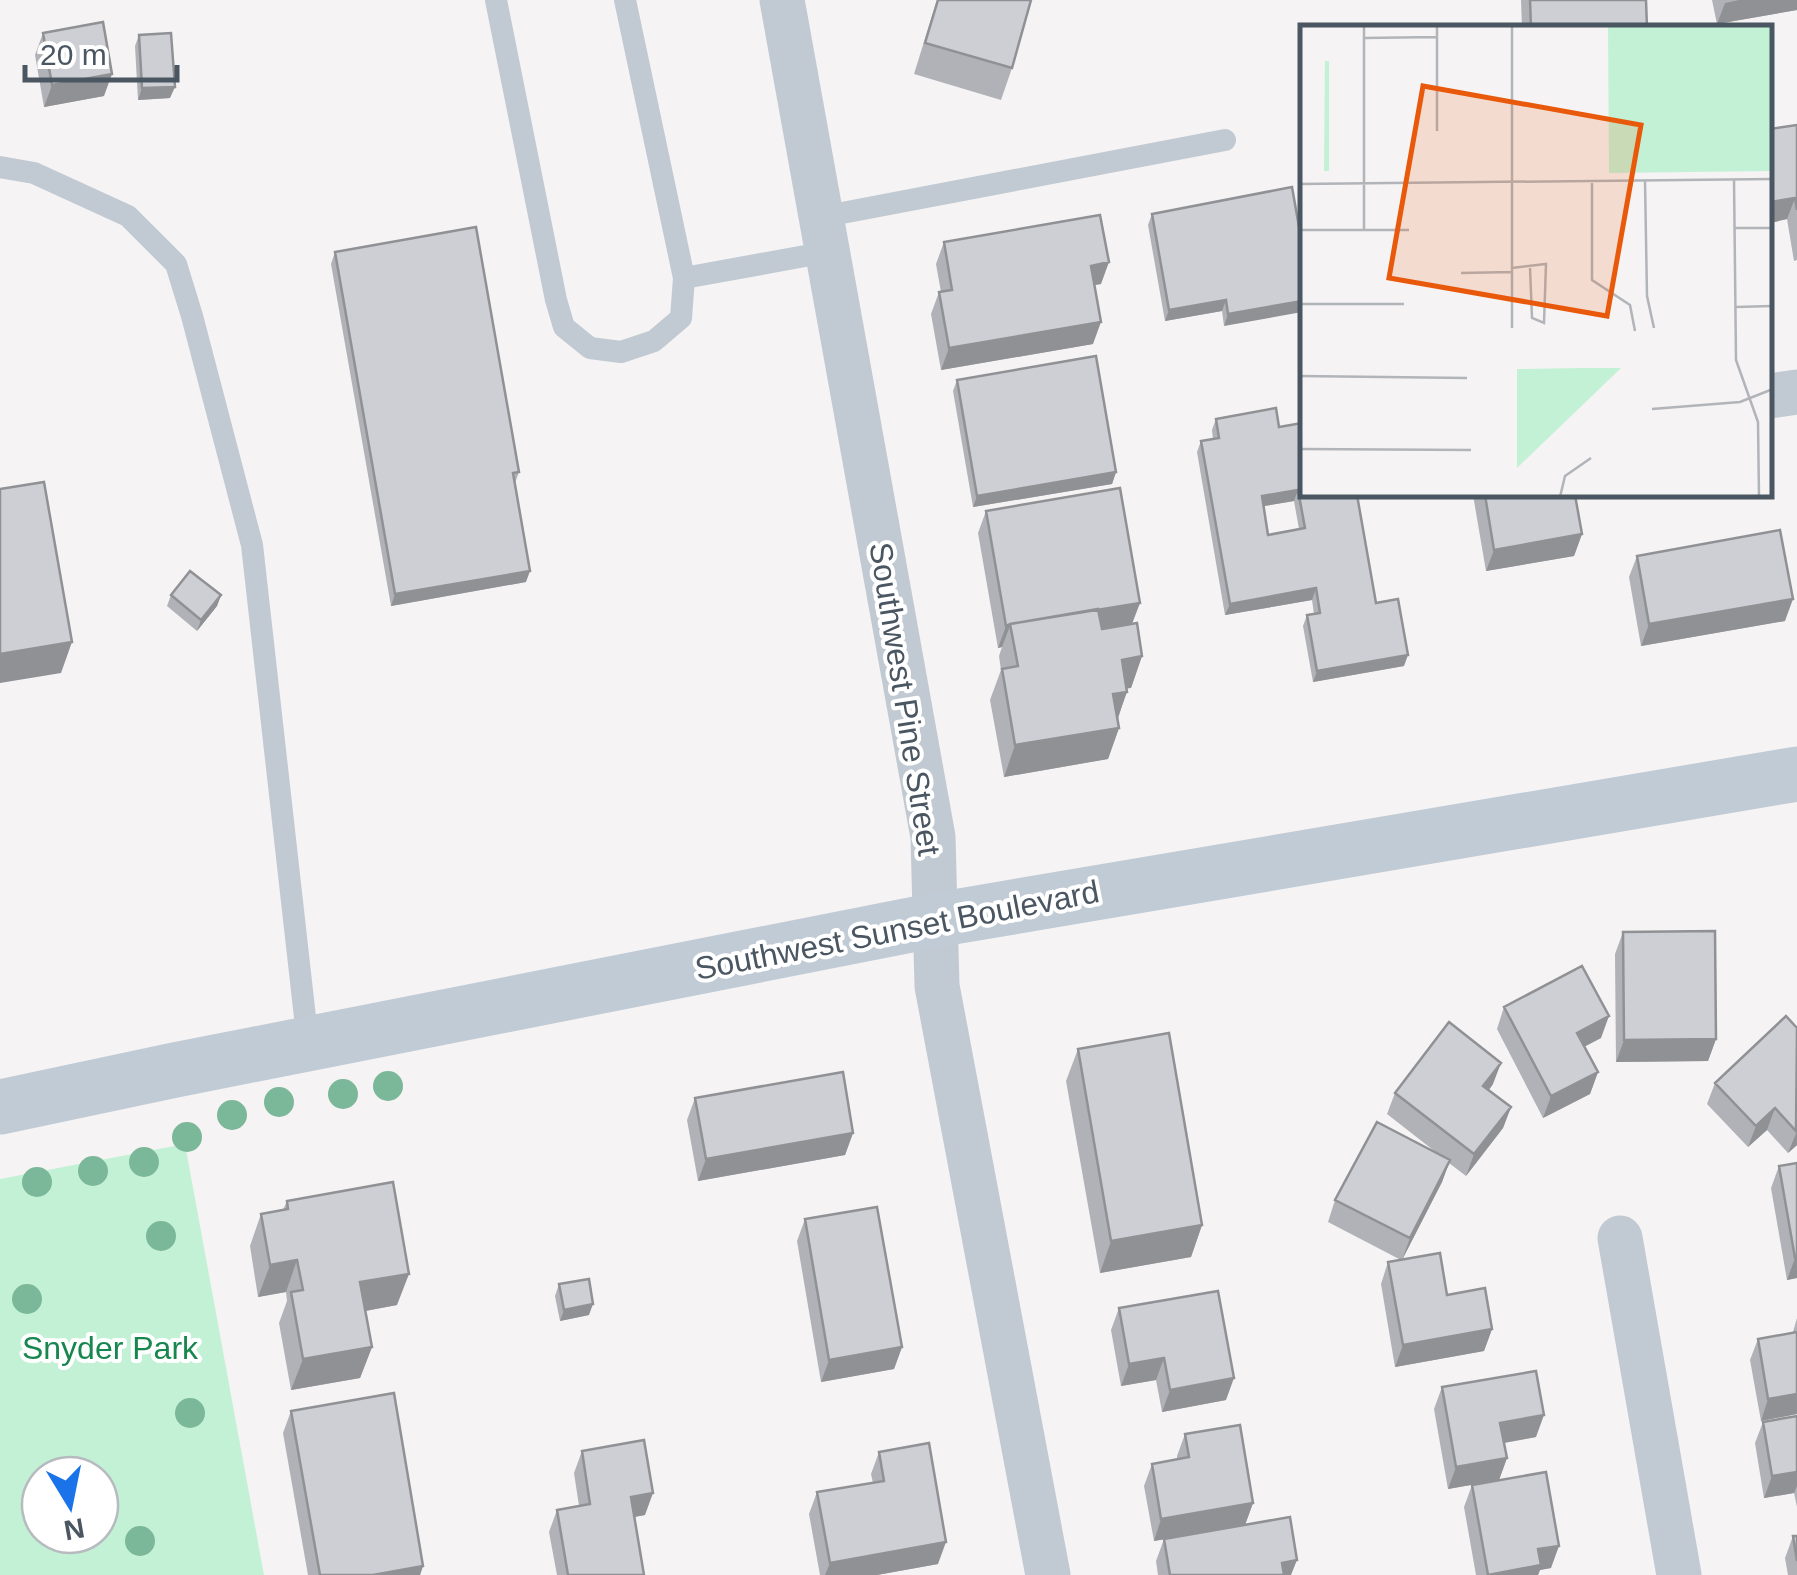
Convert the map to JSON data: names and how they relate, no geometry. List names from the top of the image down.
{
  "streets": {
    "main road": ["Southwest Sunset Boulevard"],
    "street": ["Southwest Pine Street"]
  },
  "crossings": [
    ["Southwest Pine Street", "Southwest Sunset Boulevard"]
  ],
  "parks": ["Snyder Park"],
  "scale_bar": "20 m",
  "north": "bottom"
}
